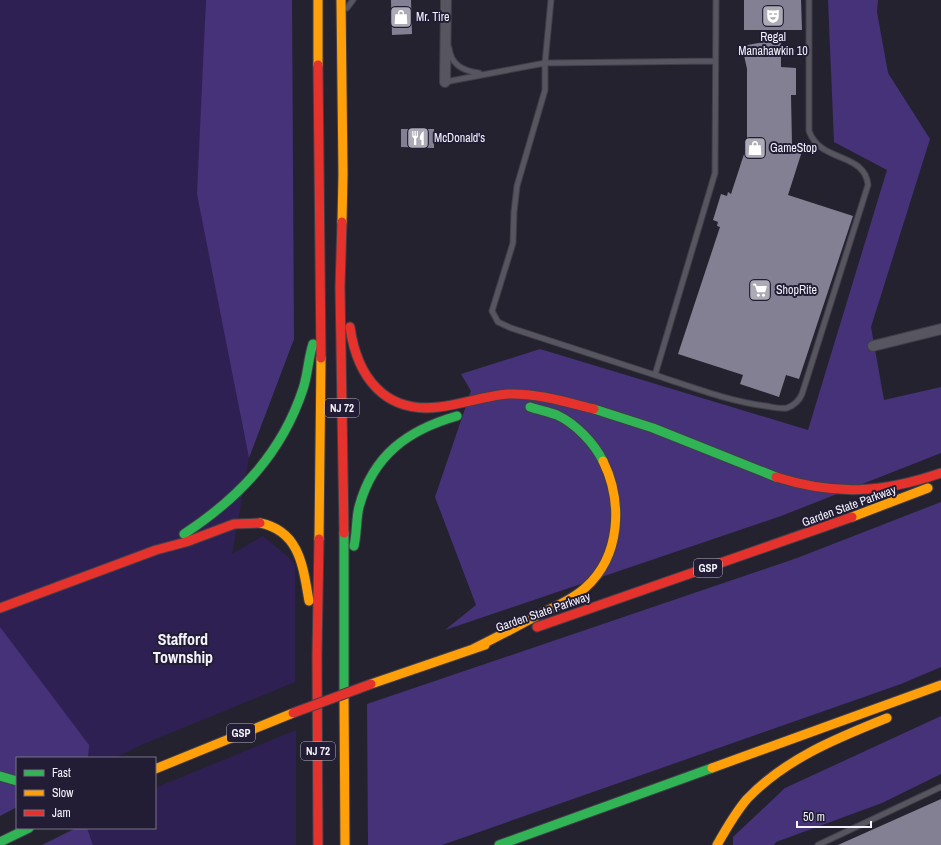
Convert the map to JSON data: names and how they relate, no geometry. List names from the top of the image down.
{
  "streets": {
    "highway": ["NJ 72", "Garden State Parkway", "GSP"]
  },
  "districts": ["Stafford Township"],
  "places": {
    "theatre": ["Regal Manahawkin 10"],
    "shop": ["Mr. Tire", "GameStop"],
    "restaurant": ["McDonald's"],
    "supermarket": ["ShopRite"]
  },
  "legend": ["Fast", "Slow", "Jam"],
  "scale_bar": "50 m"
}
